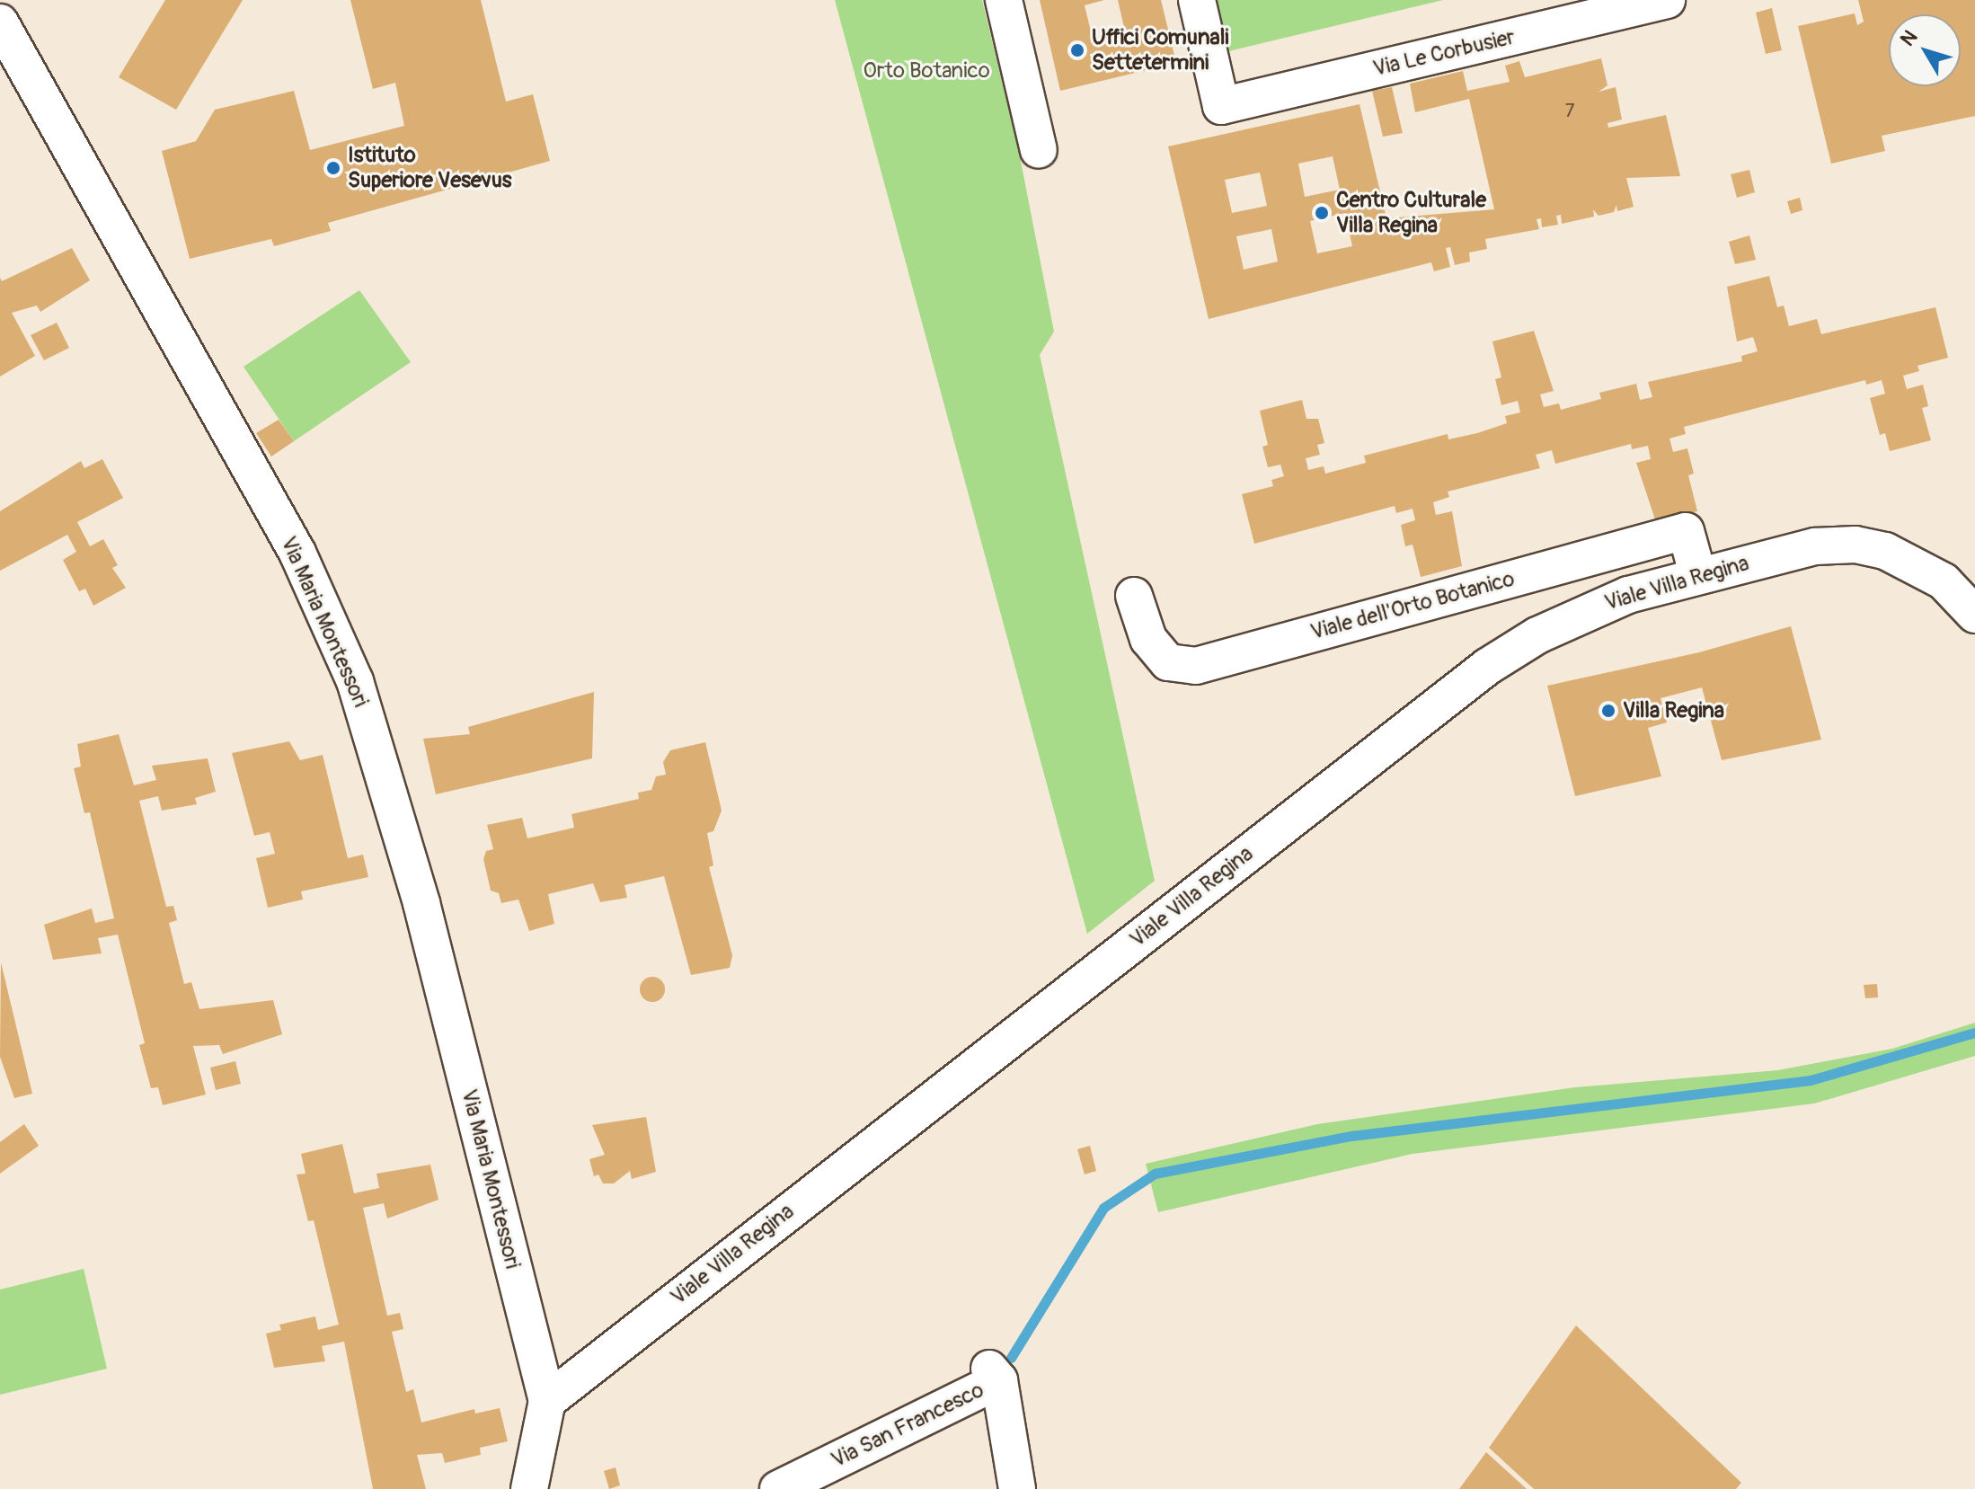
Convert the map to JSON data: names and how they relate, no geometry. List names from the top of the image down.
{
  "streets": {
    "street": [
      "Via Le Corbusier",
      "Viale Villa Regina",
      "Viale dell'Orto Botanico",
      "Via Maria Montessori",
      "Via San Francesco"
    ]
  },
  "crossings": [
    ["Viale Villa Regina", "Viale dell'Orto Botanico"],
    ["Viale Villa Regina", "Via Maria Montessori"]
  ],
  "parks": ["Orto Botanico"],
  "places": [
    "Uffici Comunali Settetermini",
    "Istituto Superiore Vesevus",
    "Centro Culturale Villa Regina",
    "Villa Regina"
  ],
  "house_numbers": ["7"],
  "north": "top left"
}
